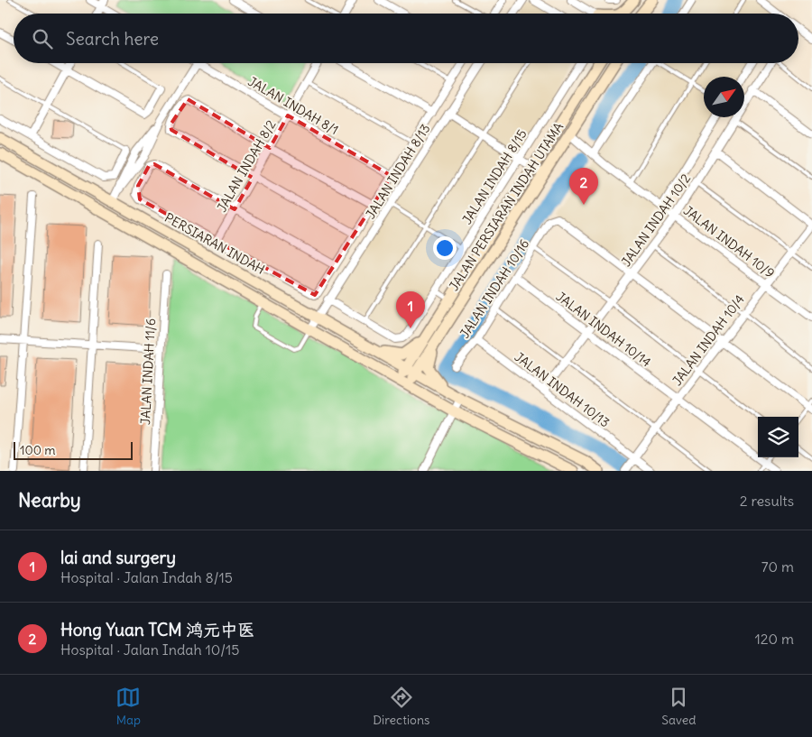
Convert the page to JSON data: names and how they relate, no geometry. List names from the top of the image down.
{
  "streets": {
    "main road": ["JALAN PERSIARAN INDAH UTAMA", "PERSIARAN INDAH"],
    "street": [
      "JALAN INDAH 8/1",
      "JALAN INDAH 8/2",
      "JALAN INDAH 8/13",
      "JALAN INDAH 8/15",
      "JALAN INDAH 10/2",
      "JALAN INDAH 10/9",
      "JALAN INDAH 10/16",
      "JALAN INDAH 10/14",
      "JALAN INDAH 10/4",
      "JALAN INDAH 11/6",
      "JALAN INDAH 10/13"
    ]
  },
  "crossings": [
    ["JALAN INDAH 8/1", "JALAN INDAH 8/2"],
    ["JALAN INDAH 8/13", "PERSIARAN INDAH"],
    ["JALAN PERSIARAN INDAH UTAMA", "JALAN INDAH 10/9"],
    ["JALAN PERSIARAN INDAH UTAMA", "PERSIARAN INDAH"],
    ["JALAN INDAH 10/2", "JALAN INDAH 10/9"],
    ["JALAN INDAH 10/2", "JALAN INDAH 10/16"],
    ["JALAN INDAH 10/2", "JALAN INDAH 10/14"],
    ["JALAN INDAH 10/2", "JALAN INDAH 10/13"],
    ["JALAN INDAH 10/9", "JALAN INDAH 10/4"],
    ["JALAN INDAH 10/16", "JALAN INDAH 10/14"],
    ["JALAN INDAH 10/16", "JALAN INDAH 10/13"],
    ["JALAN INDAH 10/14", "JALAN INDAH 10/4"],
    ["JALAN INDAH 10/4", "JALAN INDAH 10/13"]
  ],
  "scale_bar": "100 m",
  "north": "top right",
  "page": {
    "search": "Search here",
    "pins": ["2", "1"],
    "scale": "100 m",
    "heading": ["Nearby", "2 results"],
    "list": [
      {
        "mark": "1",
        "name": "lai and surgery",
        "note": "Hospital · Jalan Indah 8/15",
        "value": "70 m"
      },
      {
        "mark": "2",
        "name": "Hong Yuan TCM 鸿元中医",
        "note": "Hospital · Jalan Indah 10/15",
        "value": "120 m"
      }
    ],
    "nav": ["Map", "Directions", "Saved"]
  }
}
